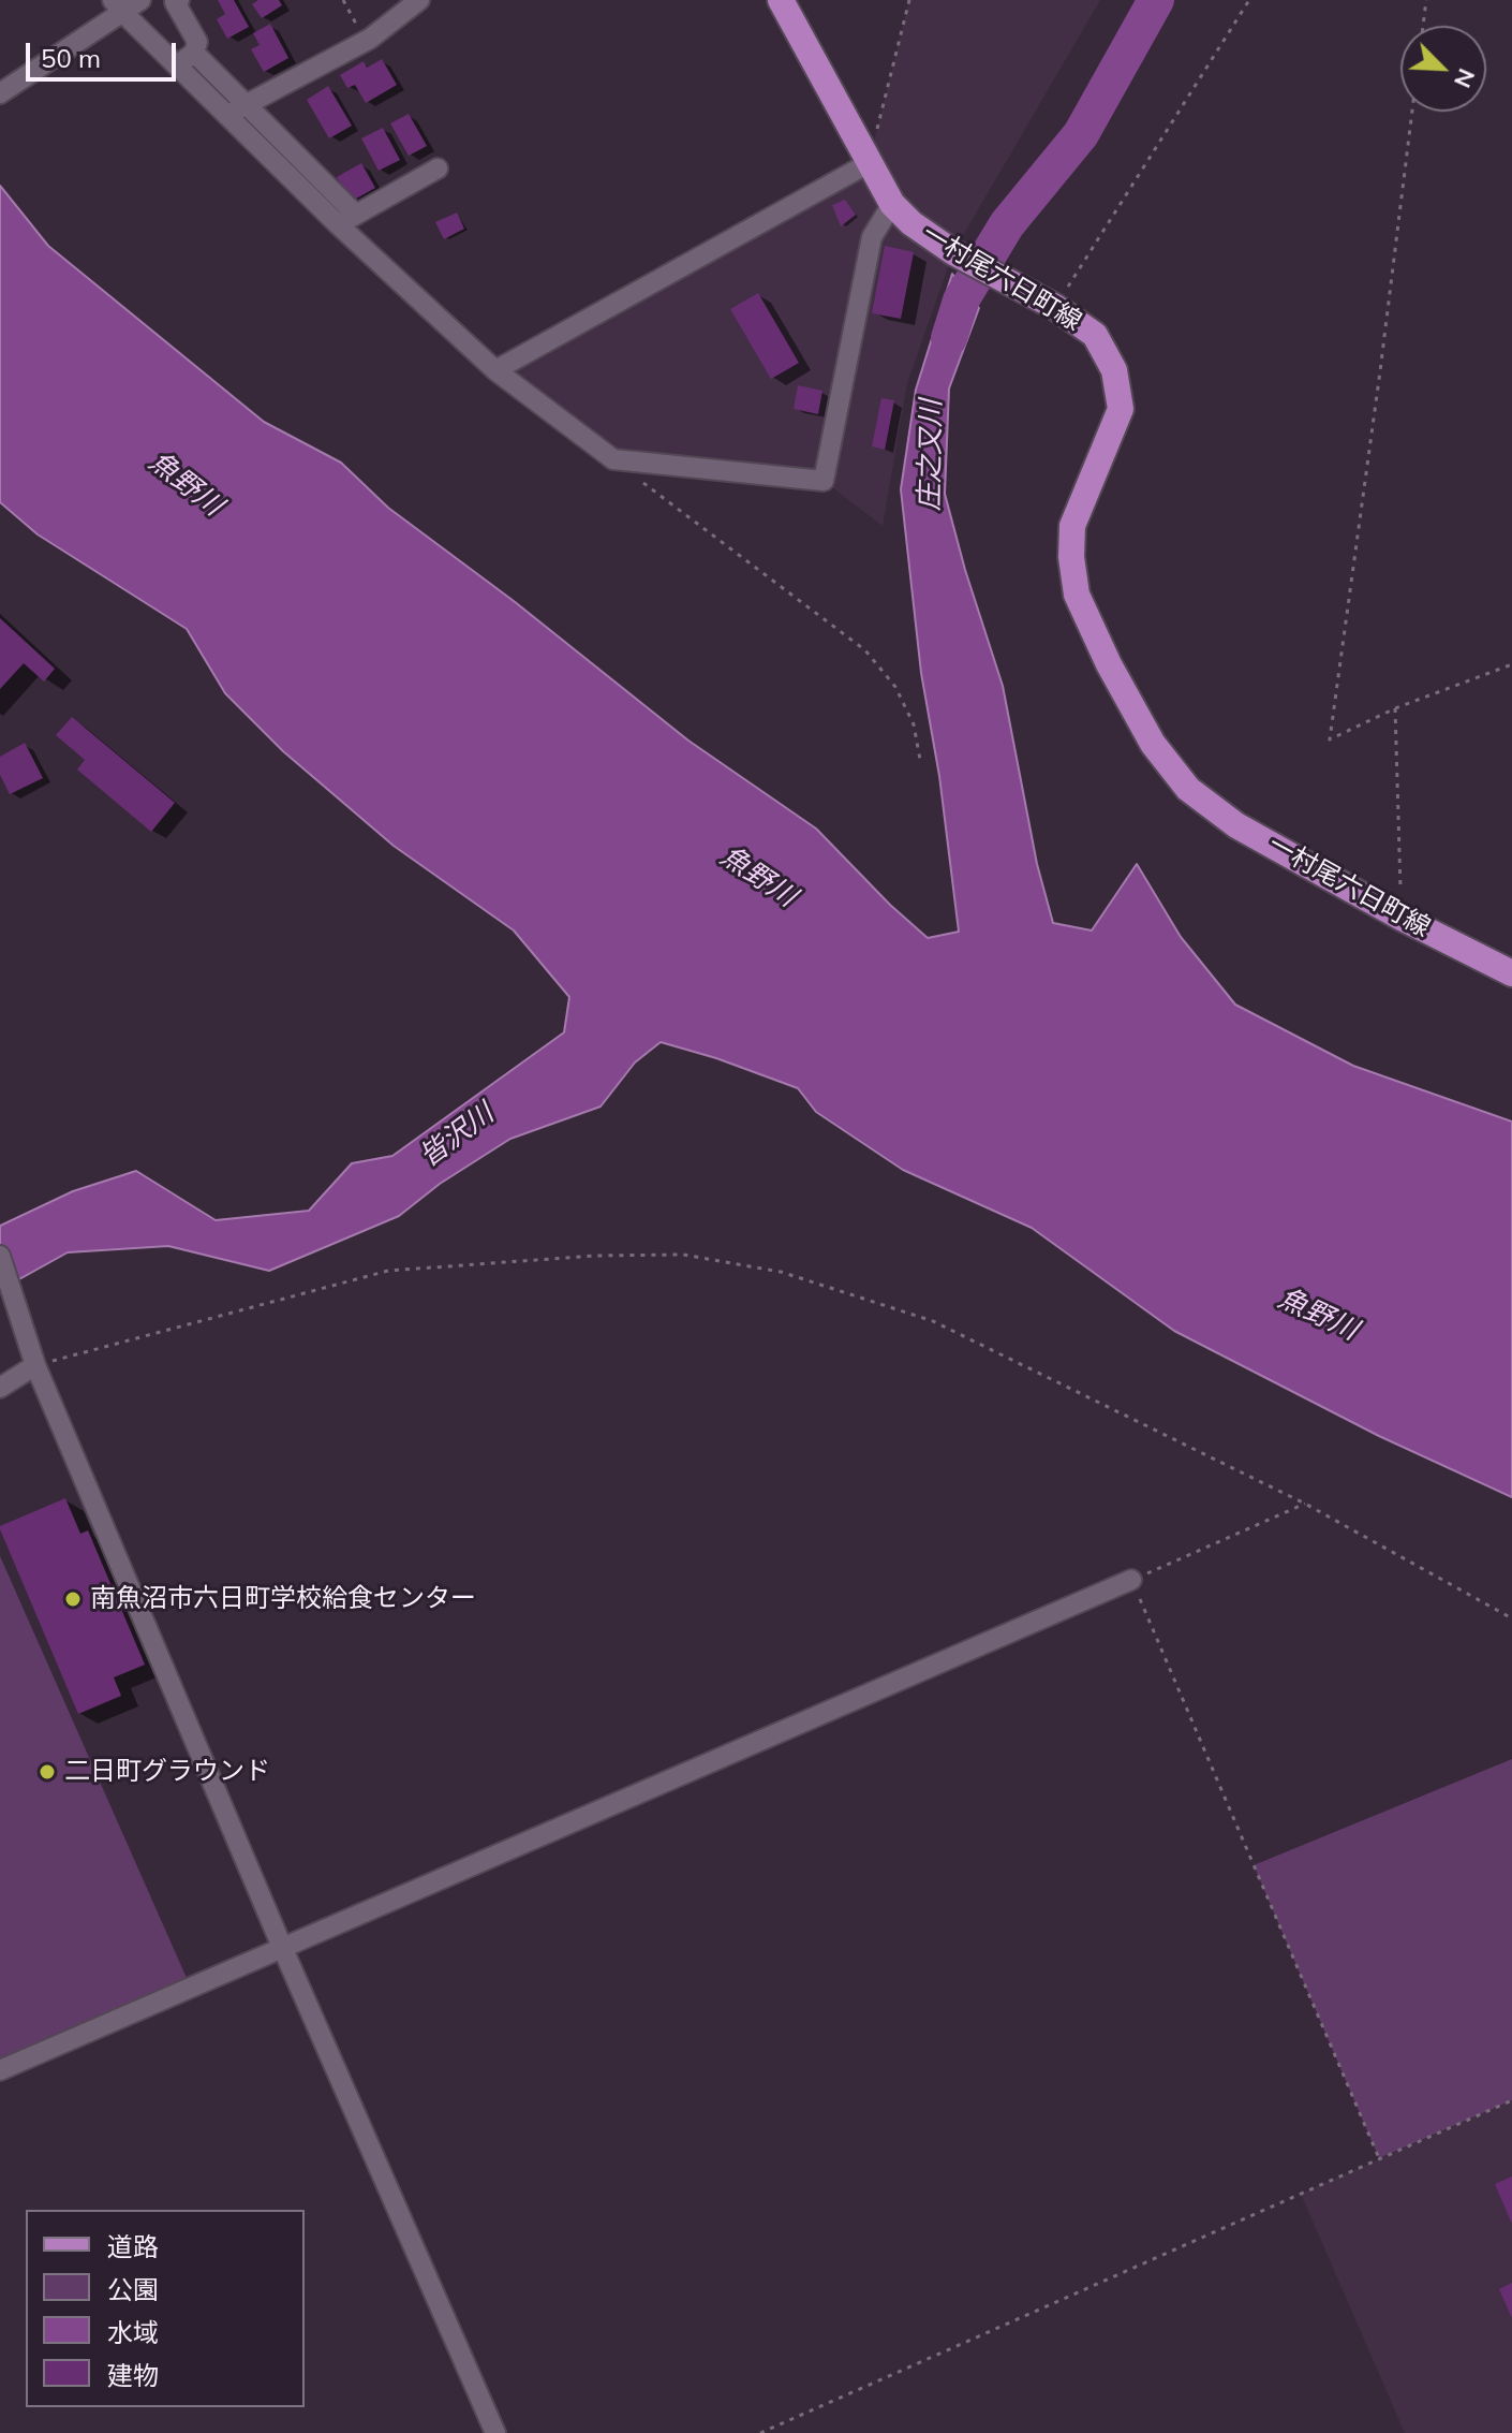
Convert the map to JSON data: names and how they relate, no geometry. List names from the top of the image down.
{
  "streets": {
    "main road": ["一村尾六日町線"]
  },
  "water": ["庄之又川", "魚野川", "皆沢川"],
  "places": ["南魚沼市六日町学校給食センター", "二日町グラウンド"],
  "legend": [
    "道路",
    "公園",
    "水域",
    "建物"
  ],
  "scale_bar": "50 m",
  "north": "bottom right"
}
